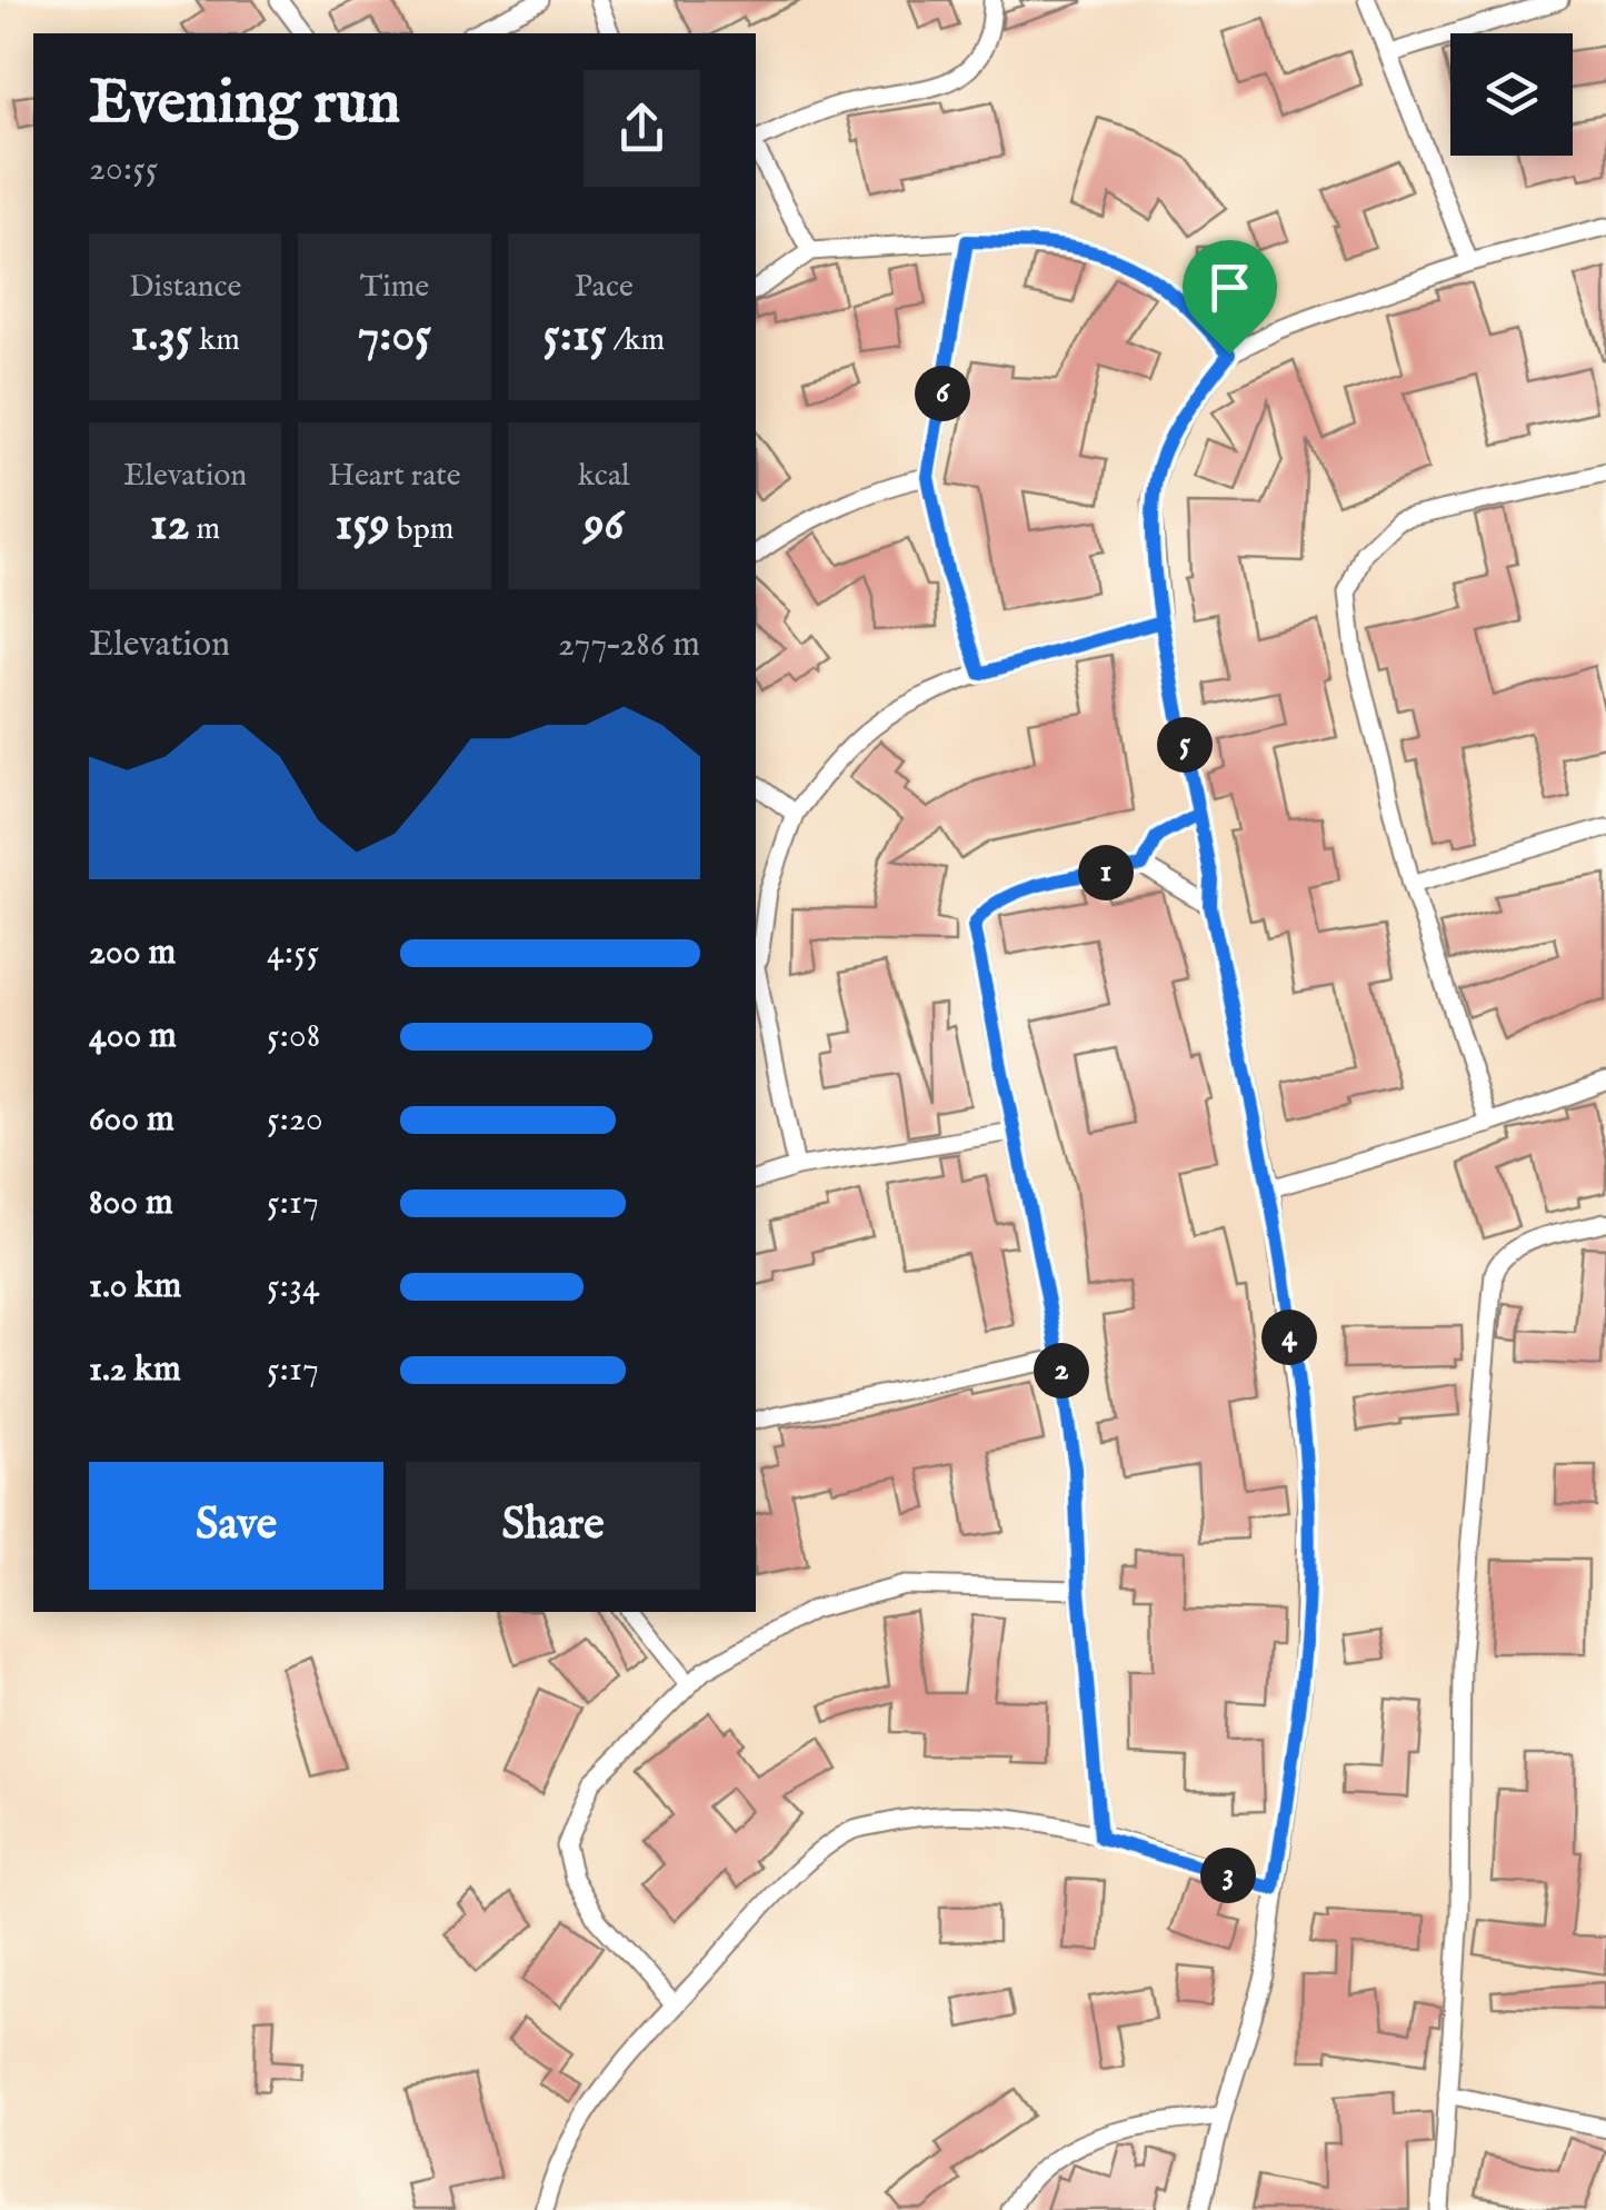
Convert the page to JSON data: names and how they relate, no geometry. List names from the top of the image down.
{
  "page": {
    "heading": ["Evening run", "20:55"],
    "stats": [
      ["Distance", "1.35 km"],
      ["Time", "7:05"],
      ["Pace", "5:15 /km"],
      ["Elevation", "12 m"],
      ["Heart rate", "159 bpm"],
      ["kcal", "96"]
    ],
    "pins": [
      "6",
      "5",
      "1",
      "4",
      "2",
      "3"
    ],
    "chart": ["Elevation", "277–286 m"],
    "list": [
      {
        "name": "200 m",
        "note": "4:55"
      },
      {
        "name": "400 m",
        "note": "5:08"
      },
      {
        "name": "600 m",
        "note": "5:20"
      },
      {
        "name": "800 m",
        "note": "5:17"
      },
      {
        "name": "1.0 km",
        "note": "5:34"
      },
      {
        "name": "1.2 km",
        "note": "5:17"
      }
    ],
    "buttons": ["Save", "Share"]
  }
}
